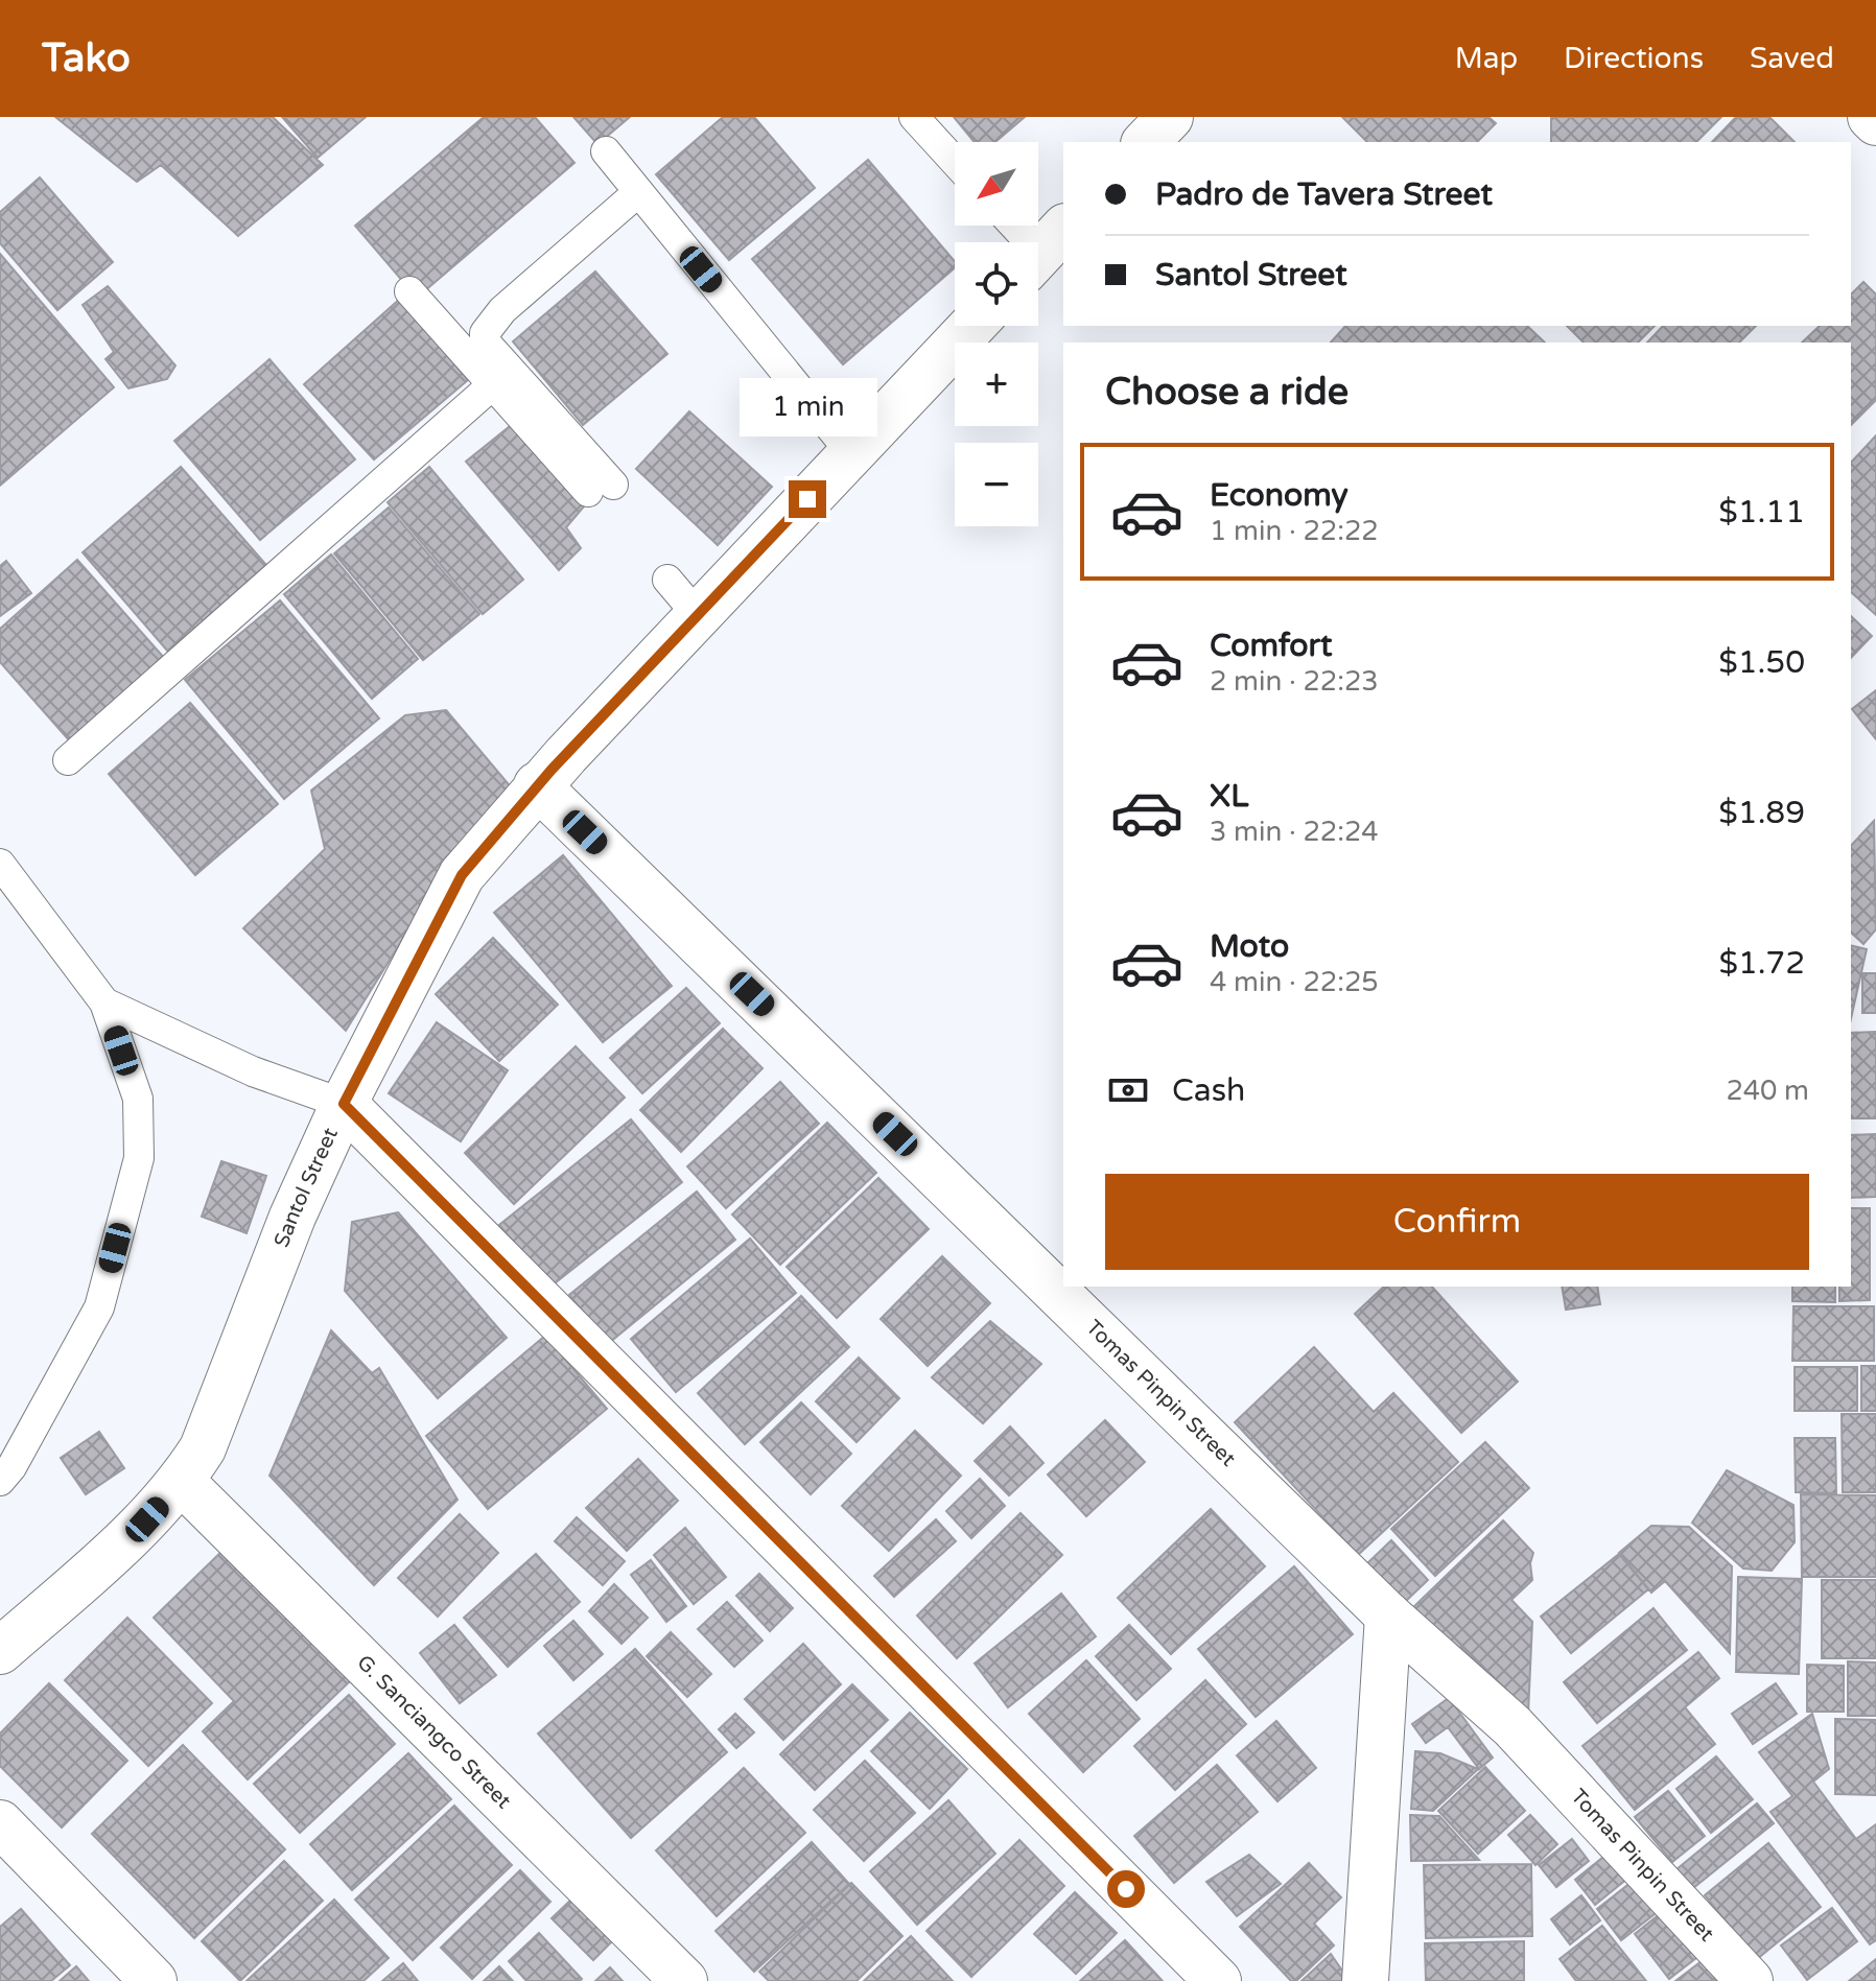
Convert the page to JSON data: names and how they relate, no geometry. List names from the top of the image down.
{
  "streets": {
    "street": ["Santol Street", "Tomas Pinpin Street", "G. Sanciangco Street"]
  },
  "crossings": [
    ["Santol Street", "Tomas Pinpin Street"],
    ["Santol Street", "G. Sanciangco Street"]
  ],
  "north": "bottom left",
  "page": {
    "header": "Tako",
    "nav": ["Map", "Directions", "Saved"],
    "map_buttons": ["+", "−"],
    "banner": ["Padro de Tavera Street", "Santol Street"],
    "heading": "Choose a ride",
    "bubble": "1 min",
    "list": [
      {
        "name": "Economy",
        "note": "1 min · 22:22",
        "value": "$1.11"
      },
      {
        "name": "Comfort",
        "note": "2 min · 22:23",
        "value": "$1.50"
      },
      {
        "name": "XL",
        "note": "3 min · 22:24",
        "value": "$1.89"
      },
      {
        "name": "Moto",
        "note": "4 min · 22:25",
        "value": "$1.72"
      }
    ],
    "pay": ["Cash", "240 m"],
    "buttons": "Confirm"
  }
}
